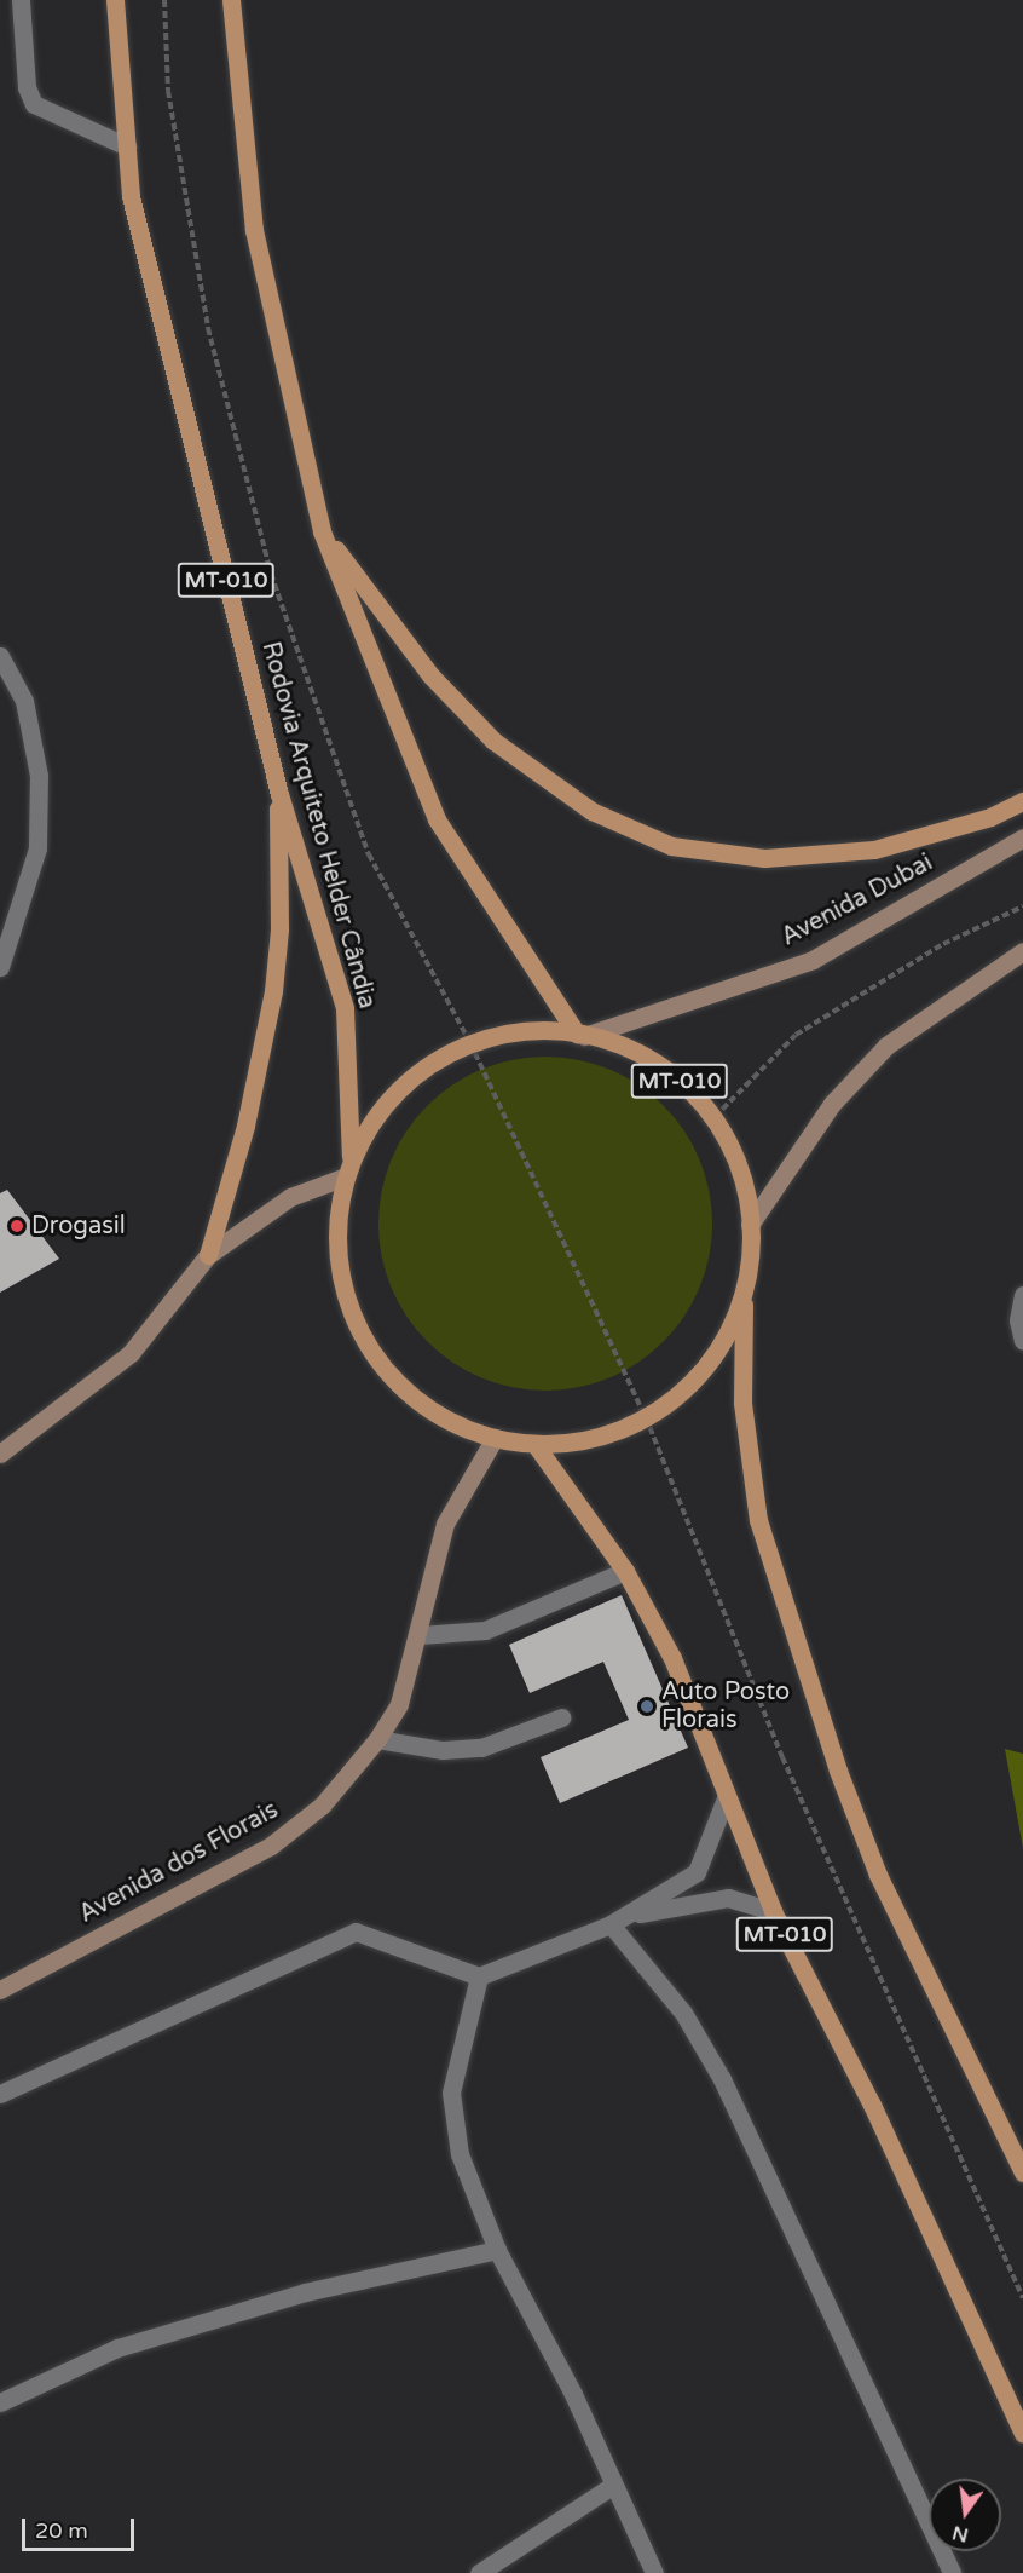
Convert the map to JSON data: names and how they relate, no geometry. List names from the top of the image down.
{
  "streets": {
    "main road": ["MT-010", "Rodovia Arquiteto Helder Cândia"],
    "street": ["Avenida Dubai", "Avenida dos Florais"]
  },
  "crossings": [
    ["MT-010", "Rodovia Arquiteto Helder Cândia"],
    ["MT-010", "Avenida Dubai"],
    ["MT-010", "Avenida dos Florais"]
  ],
  "places": ["Drogasil", "Auto Posto Florais"],
  "scale_bar": "20 m",
  "north": "bottom"
}
